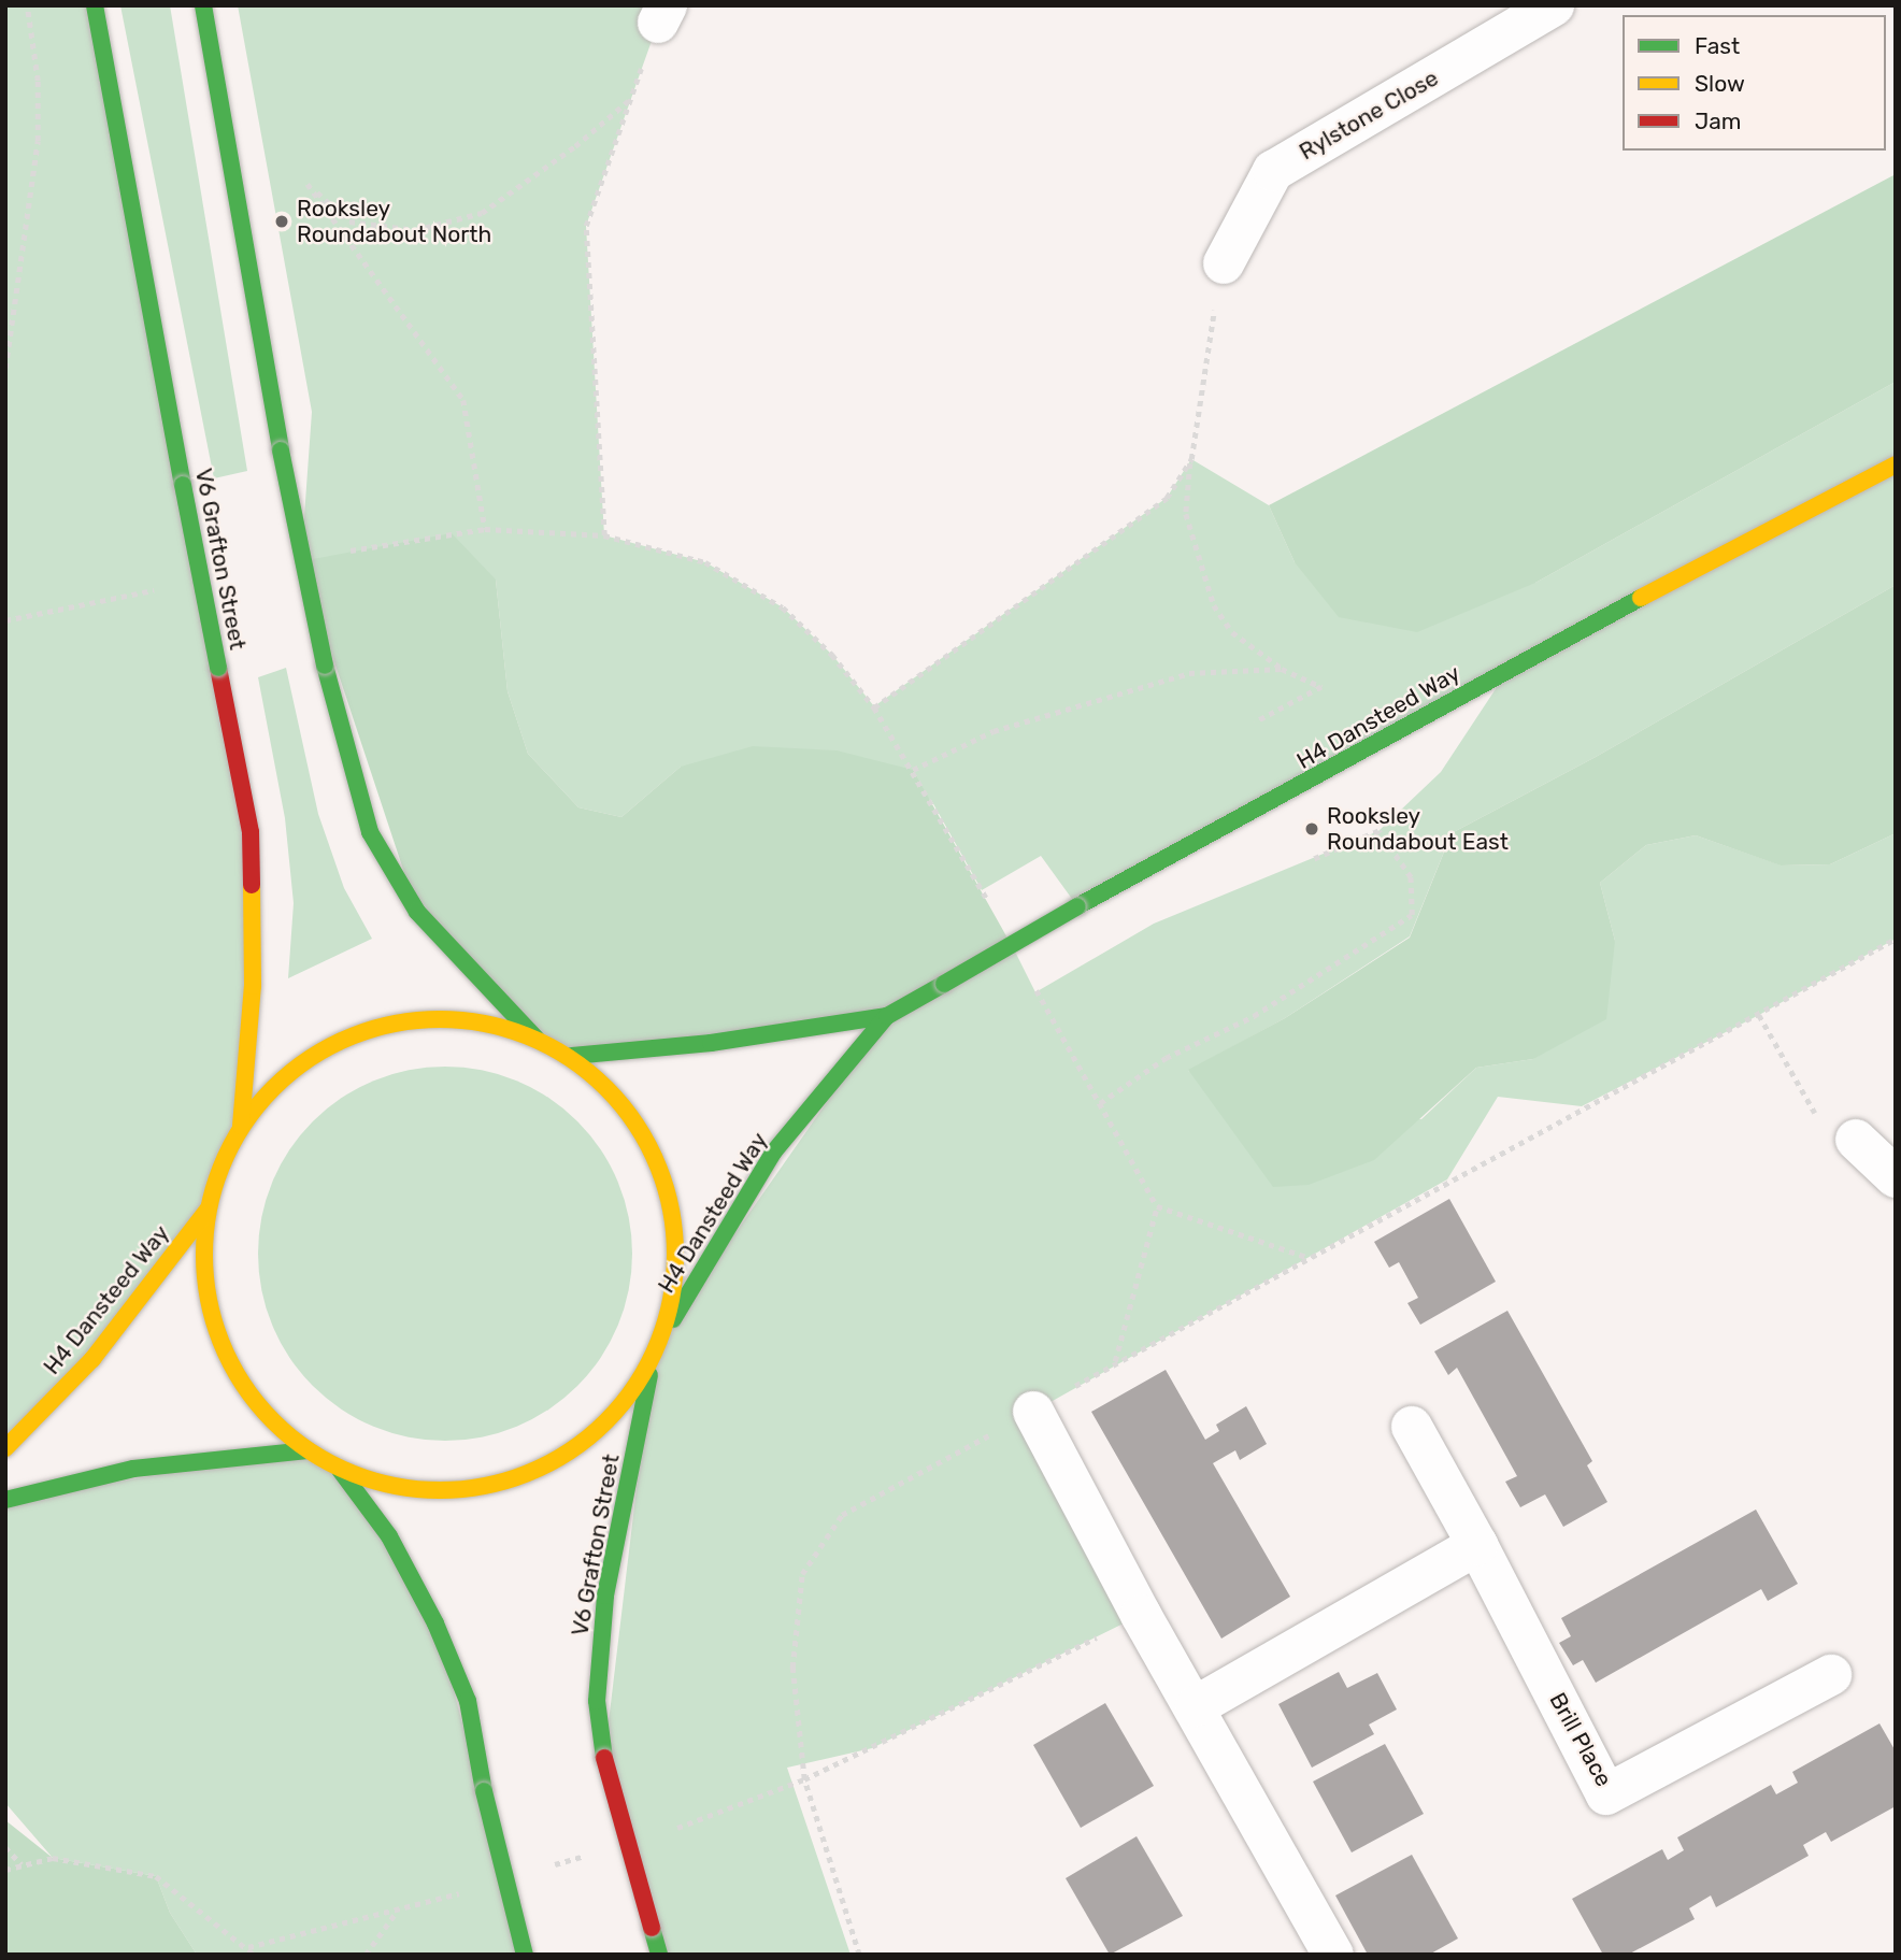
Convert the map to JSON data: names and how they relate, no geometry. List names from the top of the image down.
{
  "streets": {
    "street": [
      "Rylstone Close",
      "V6 Grafton Street",
      "H4 Dansteed Way",
      "Brill Place"
    ]
  },
  "places": ["Rooksley Roundabout North", "Rooksley Roundabout East"],
  "legend": ["Fast", "Slow", "Jam"]
}
